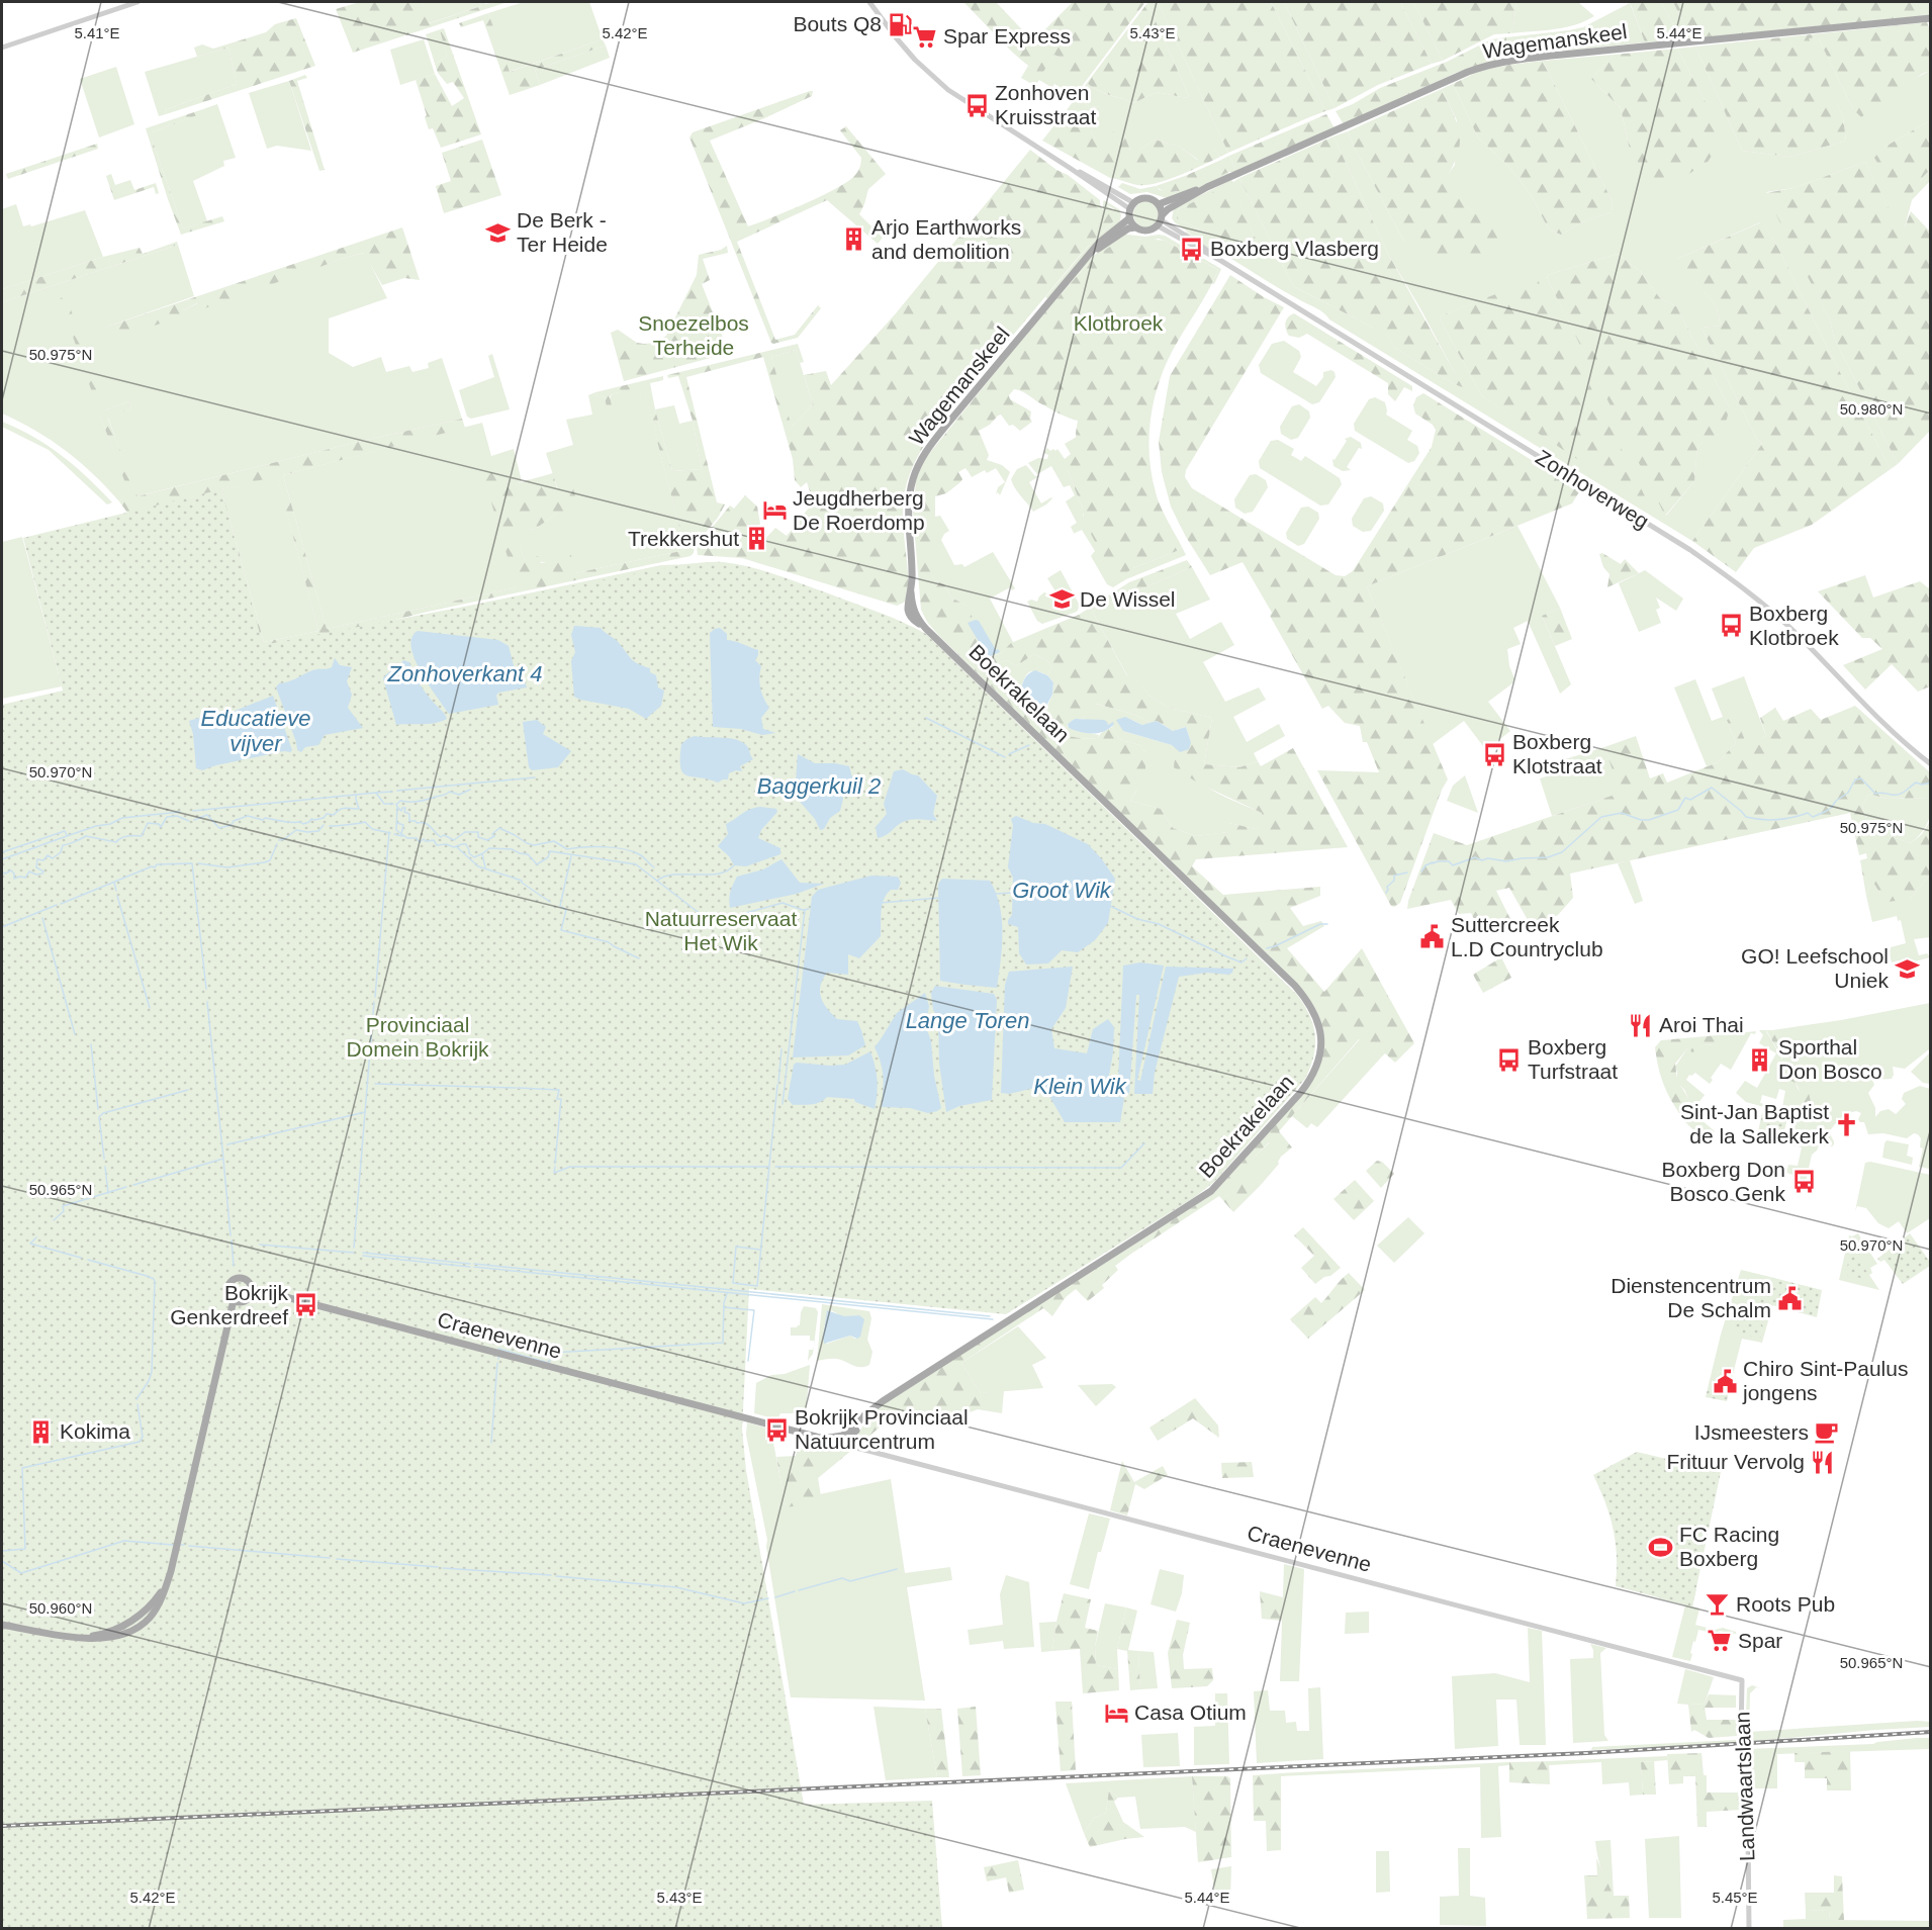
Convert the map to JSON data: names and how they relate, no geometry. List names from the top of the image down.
{
  "streets": {
    "main road": ["Wagemanskeel", "Boekrakelaan", "Craenevenne"],
    "street": ["Zonhoverweg", "Landwaartslaan"]
  },
  "crossings": [
    ["Wagemanskeel", "Zonhoverweg"],
    ["Wagemanskeel", "Boekrakelaan"],
    ["Boekrakelaan", "Craenevenne"],
    ["Craenevenne", "Landwaartslaan"]
  ],
  "water": [
    "Zonhoverkant 4",
    "Educatieve vijver",
    "Baggerkuil 2",
    "Groot Wik",
    "Lange Toren",
    "Klein Wik"
  ],
  "parks": [
    "Snoezelbos Terheide",
    "Klotbroek",
    "Natuurreservaat Het Wik",
    "Provinciaal Domein Bokrijk"
  ],
  "places": {
    "fuel station": ["Bouts Q8"],
    "supermarket": ["Spar Express", "Spar"],
    "bus stop": [
      "Zonhoven Kruisstraat",
      "Boxberg Vlasberg",
      "Boxberg Klotbroek",
      "Boxberg Klotstraat",
      "Boxberg Turfstraat",
      "Boxberg Don Bosco Genk",
      "Bokrijk Genkerdreef",
      "Bokrijk Provinciaal Natuurcentrum"
    ],
    "school or university": ["De Berk - Ter Heide", "De Wissel", "GO! Leefschool Uniek"],
    "building": [
      "Arjo Earthworks and demolition",
      "Trekkershut",
      "Sporthal Don Bosco",
      "Kokima"
    ],
    "hotel": ["Jeugdherberg De Roerdomp", "Casa Otium"],
    "public building": ["Suttercreek L.D Countryclub", "Dienstencentrum De Schalm", "Chiro Sint-Paulus jongens"],
    "restaurant": ["Aroi Thai", "Frituur Vervolg"],
    "church": ["Sint-Jan Baptist de la Sallekerk"],
    "cafe": ["IJsmeesters"],
    "sports": ["FC Racing Boxberg"],
    "bar": ["Roots Pub"]
  },
  "coordinates": [
    "5.41°E",
    "5.42°E",
    "5.43°E",
    "5.44°E",
    "50.975°N",
    "50.980°N",
    "50.970°N",
    "50.965°N",
    "50.960°N",
    "5.45°E"
  ]
}
